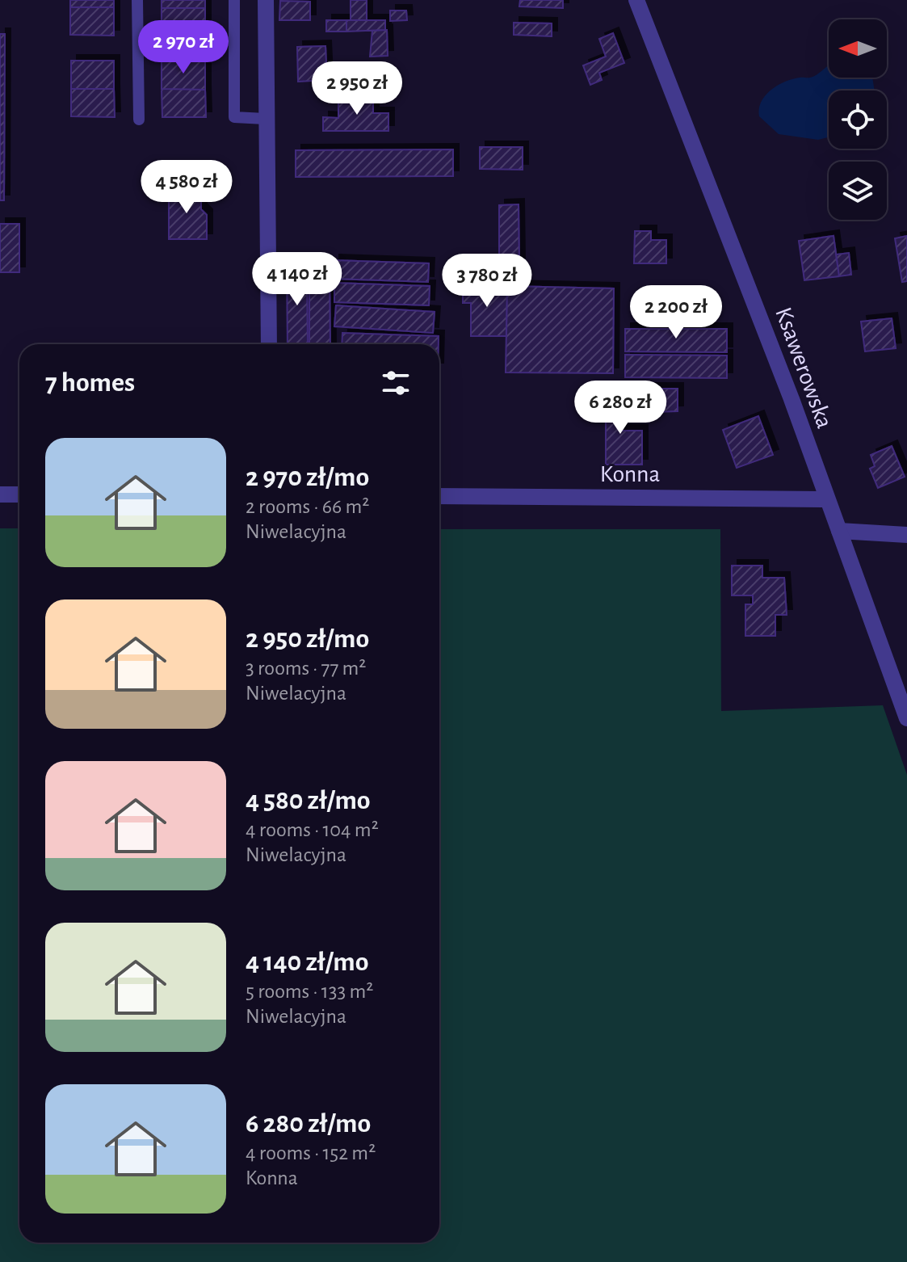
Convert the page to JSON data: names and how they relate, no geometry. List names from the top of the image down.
{
  "streets": {
    "street": ["Ksawerowska", "Konna"]
  },
  "crossings": [
    ["Ksawerowska", "Konna"]
  ],
  "north": "left",
  "page": {
    "price": [
      "2 970 zł",
      "2 950 zł",
      "4 580 zł",
      "4 140 zł",
      "3 780 zł",
      "2 200 zł",
      "6 280 zł"
    ],
    "heading": "7 homes",
    "list": [
      {
        "name": "2 970 zł/mo",
        "note": "2 rooms · 66 m² · Niwelacyjna"
      },
      {
        "name": "2 950 zł/mo",
        "note": "3 rooms · 77 m² · Niwelacyjna"
      },
      {
        "name": "4 580 zł/mo",
        "note": "4 rooms · 104 m² · Niwelacyjna"
      },
      {
        "name": "4 140 zł/mo",
        "note": "5 rooms · 133 m² · Niwelacyjna"
      },
      {
        "name": "6 280 zł/mo",
        "note": "4 rooms · 152 m² · Konna"
      }
    ]
  }
}
